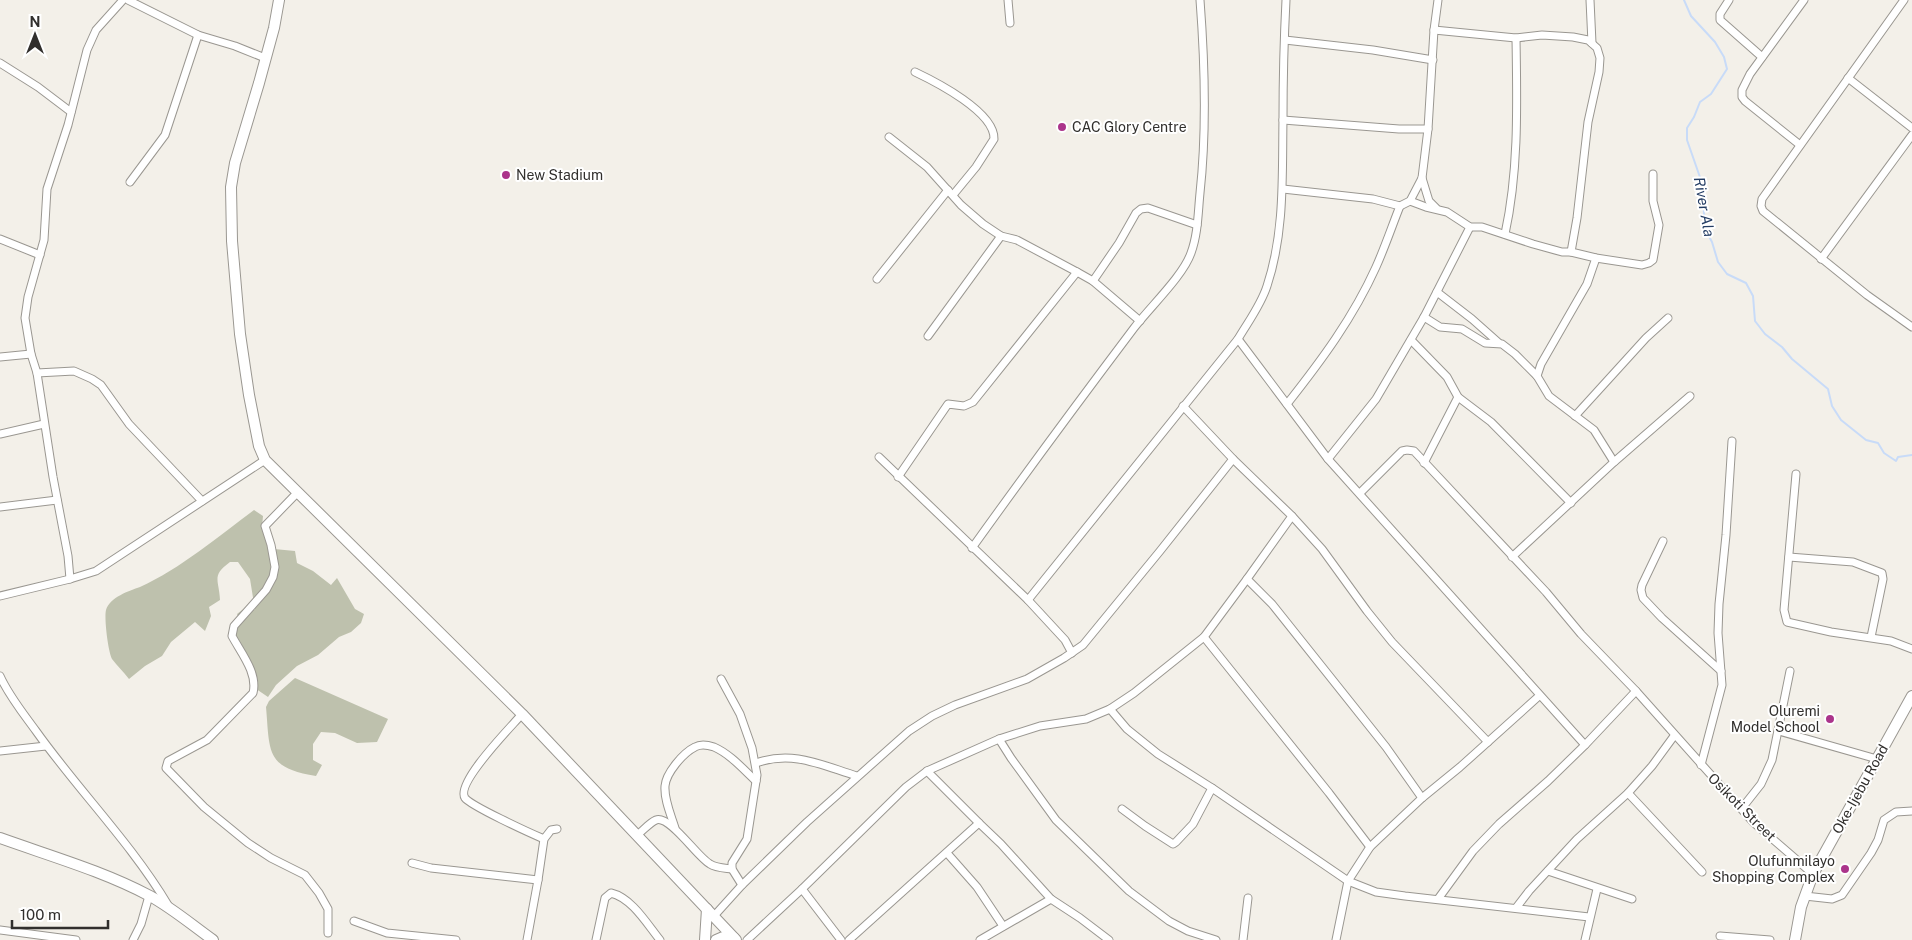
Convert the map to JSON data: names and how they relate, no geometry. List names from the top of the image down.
{
  "streets": {
    "main road": ["Oke-Ijebu Road"],
    "street": ["Osikoti Street"]
  },
  "crossings": [
    ["Oke-Ijebu Road", "Osikoti Street"]
  ],
  "water": ["River Ala"],
  "places": [
    "CAC Glory Centre",
    "New Stadium",
    "Oluremi Model School",
    "Olufunmilayo Shopping Complex"
  ],
  "scale_bar": "100 m",
  "north": "top"
}
